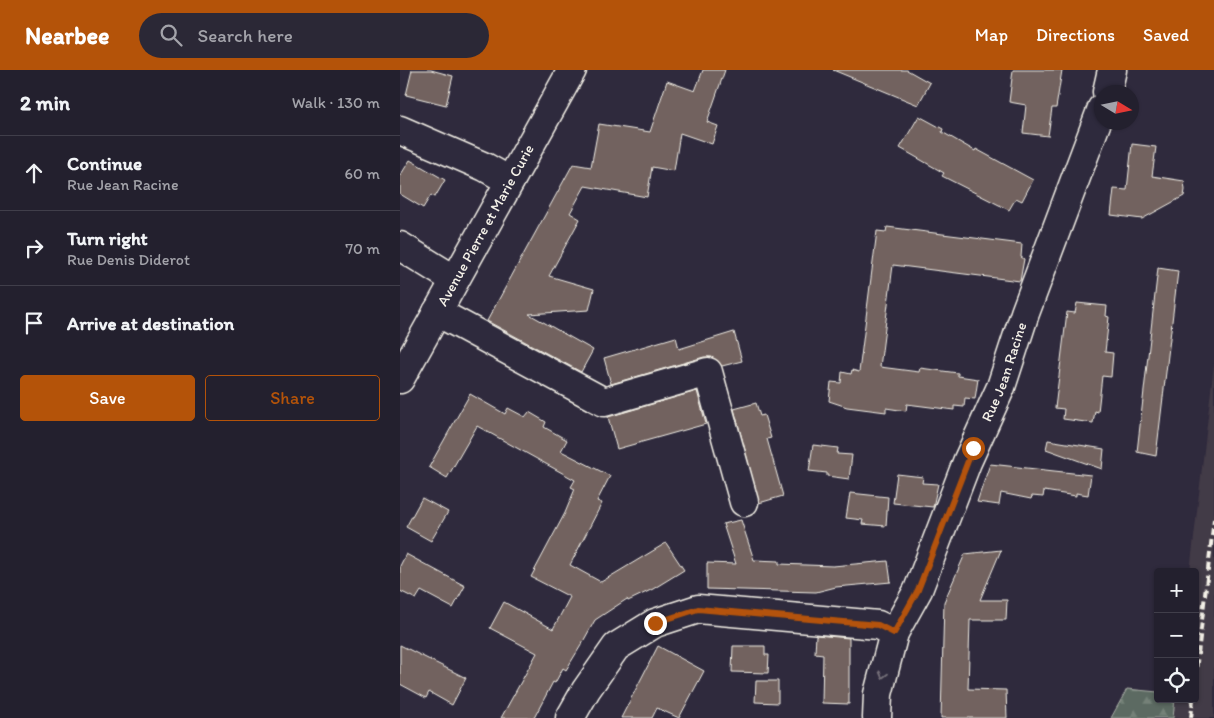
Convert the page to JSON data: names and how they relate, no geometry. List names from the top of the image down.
{
  "streets": {
    "street": ["Avenue Pierre et Marie Curie", "Rue Jean Racine"]
  },
  "north": "right",
  "page": {
    "header": "Nearbee",
    "search": "Search here",
    "nav": ["Map", "Directions", "Saved"],
    "heading": ["2 min", "Walk · 130 m"],
    "list": [
      ["Continue", "Rue Jean Racine", "60 m"],
      ["Turn right", "Rue Denis Diderot", "70 m"],
      "Arrive at destination"
    ],
    "buttons": ["Save", "Share"],
    "map_buttons": ["+", "−"]
  }
}
